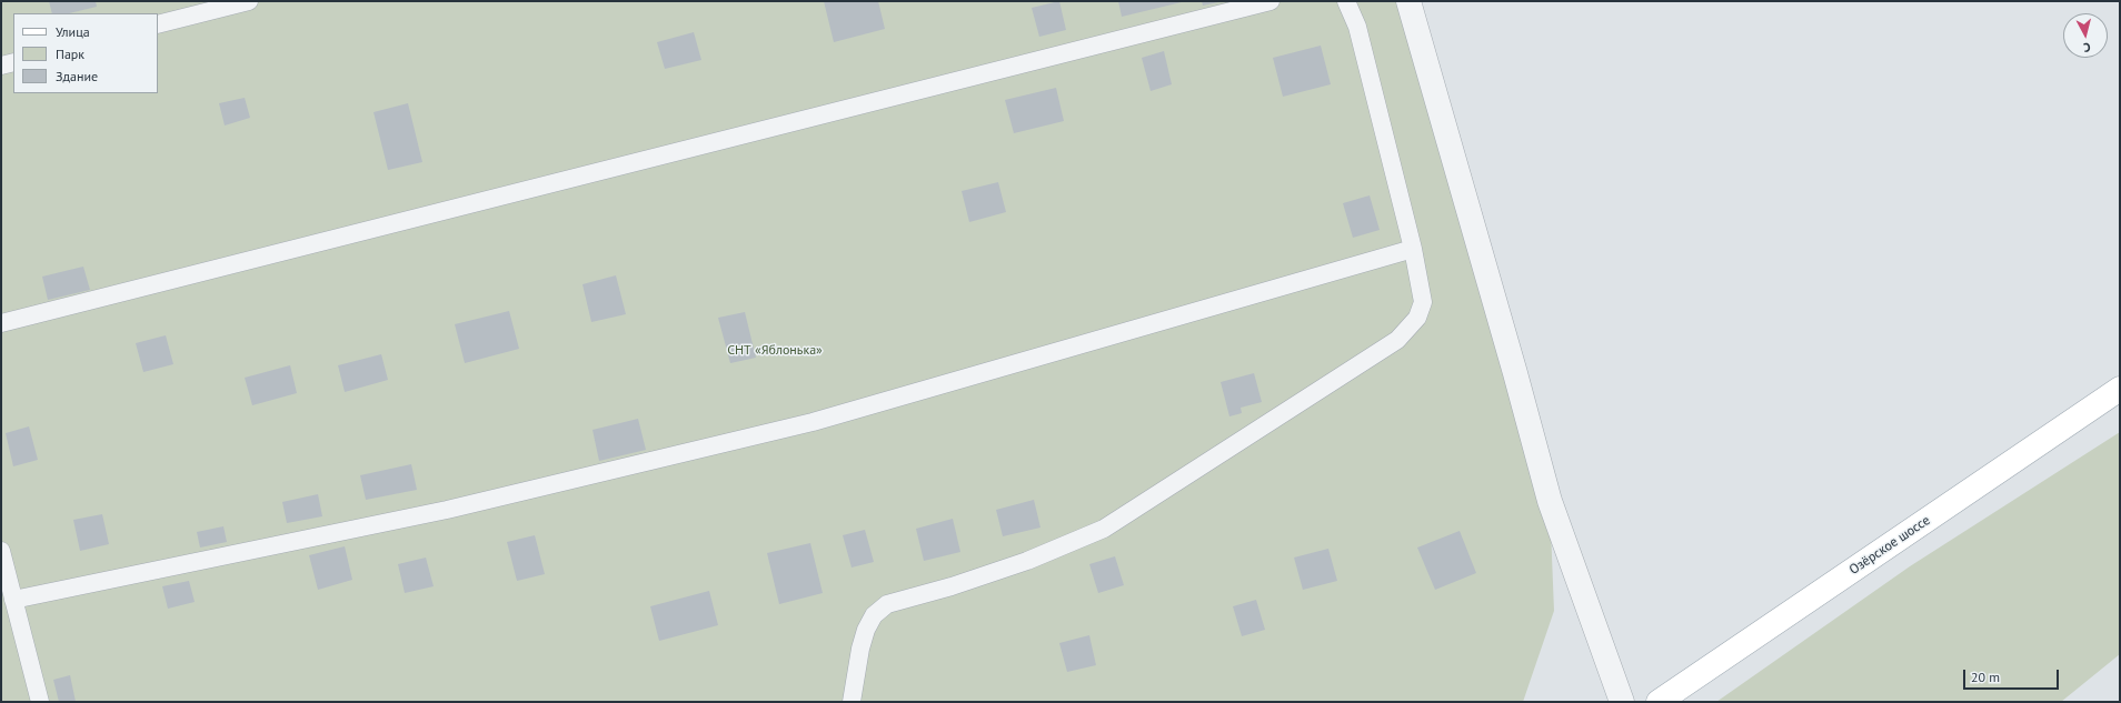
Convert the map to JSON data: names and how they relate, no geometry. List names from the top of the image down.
{
  "streets": {
    "main road": ["Озёрское шоссе"]
  },
  "parks": ["СНТ «Яблонька»"],
  "legend": ["Улица", "Парк", "Здание"],
  "scale_bar": "20 m",
  "north": "bottom"
}
